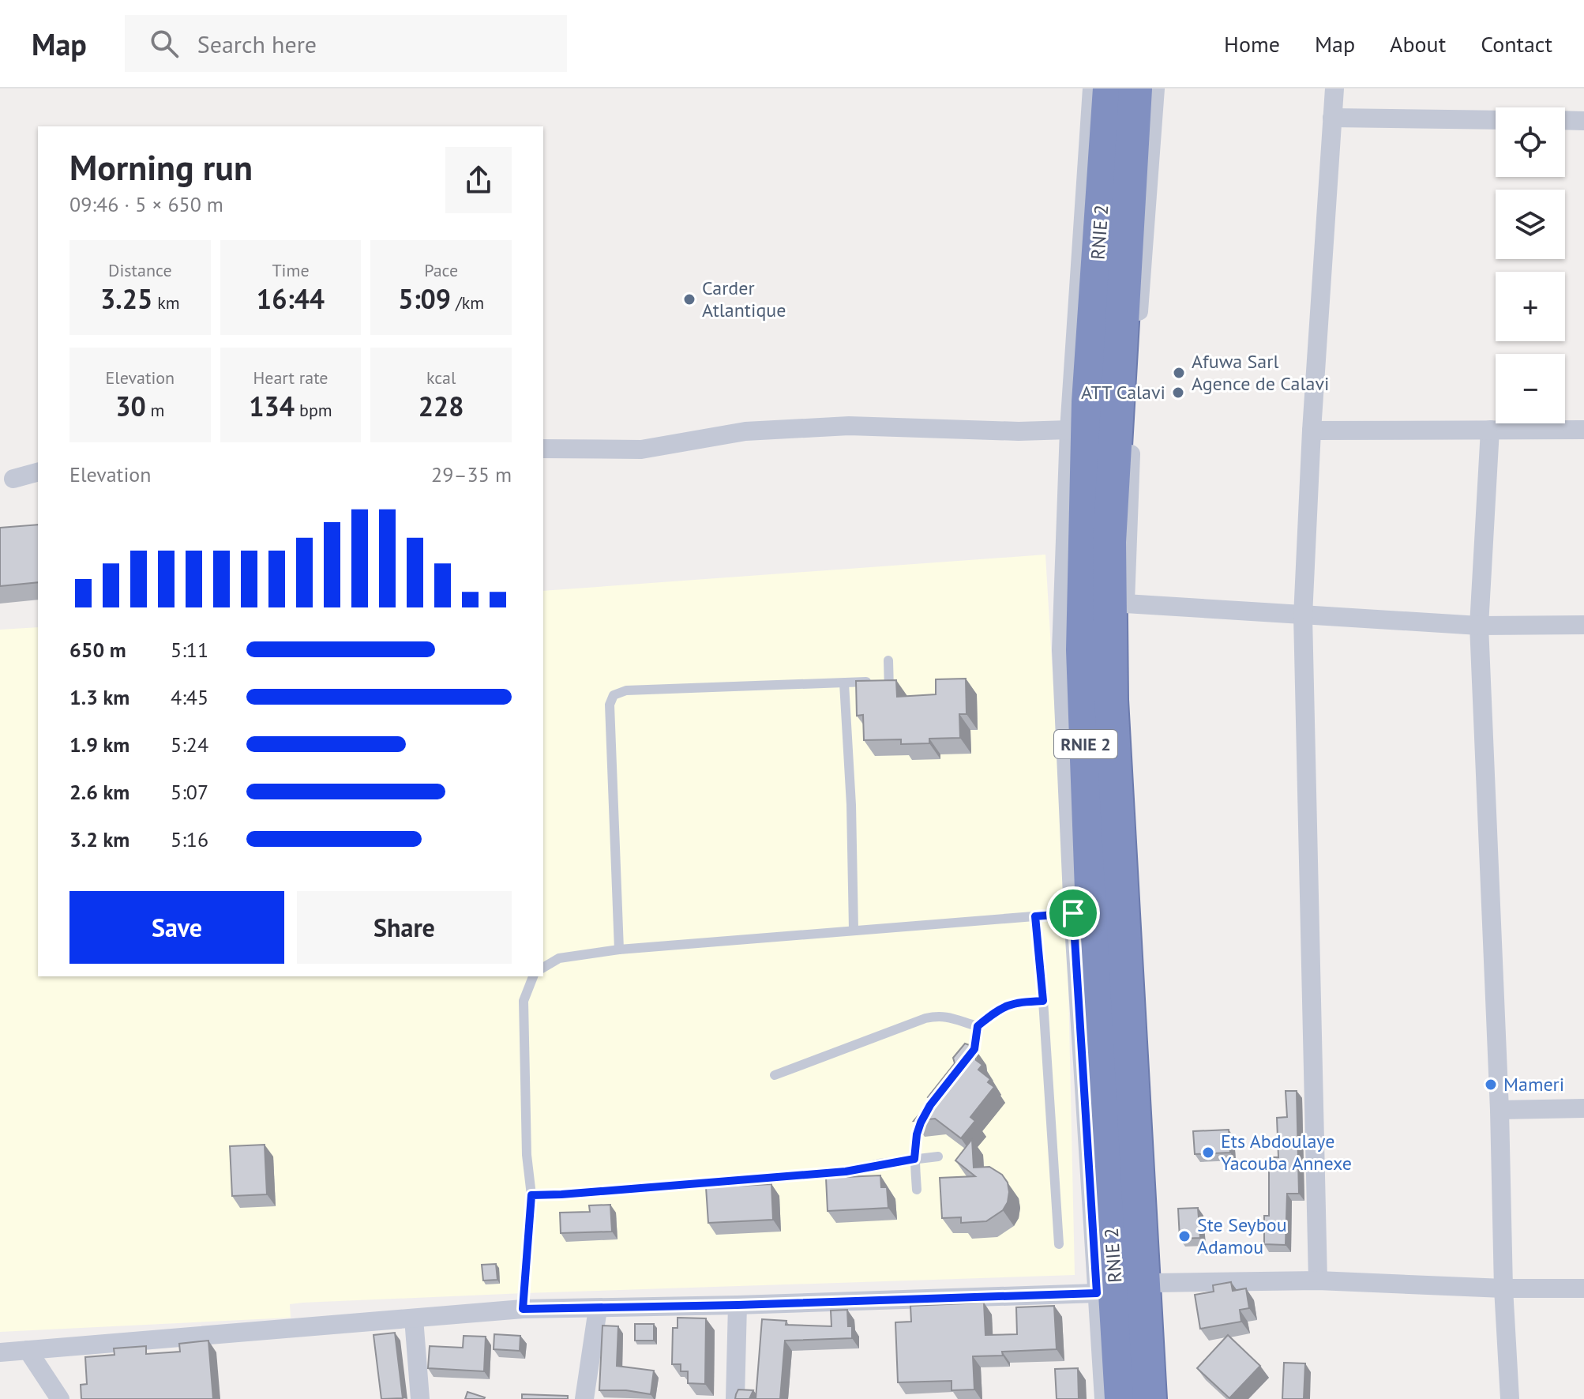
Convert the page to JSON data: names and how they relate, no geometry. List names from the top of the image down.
{
  "streets": {
    "highway": ["RNIE 2"]
  },
  "places": [
    "Carder Atlantique",
    "Afuwa Sarl Agence de Calavi",
    "ATT Calavi",
    "Mameri",
    "Ets Abdoulaye Yacouba Annexe",
    "Ste Seybou Adamou"
  ],
  "page": {
    "header": "Map",
    "search": "Search here",
    "nav": [
      "Home",
      "Map",
      "About",
      "Contact"
    ],
    "map_buttons": ["+", "−"],
    "heading": ["Morning run", "09:46 · 5 × 650 m"],
    "stats": [
      ["Distance", "3.25 km"],
      ["Time", "16:44"],
      ["Pace", "5:09 /km"],
      ["Elevation", "30 m"],
      ["Heart rate", "134 bpm"],
      ["kcal", "228"]
    ],
    "chart": ["Elevation", "29–35 m"],
    "list": [
      {
        "name": "650 m",
        "note": "5:11"
      },
      {
        "name": "1.3 km",
        "note": "4:45"
      },
      {
        "name": "1.9 km",
        "note": "5:24"
      },
      {
        "name": "2.6 km",
        "note": "5:07"
      },
      {
        "name": "3.2 km",
        "note": "5:16"
      }
    ],
    "buttons": ["Save", "Share"]
  }
}
